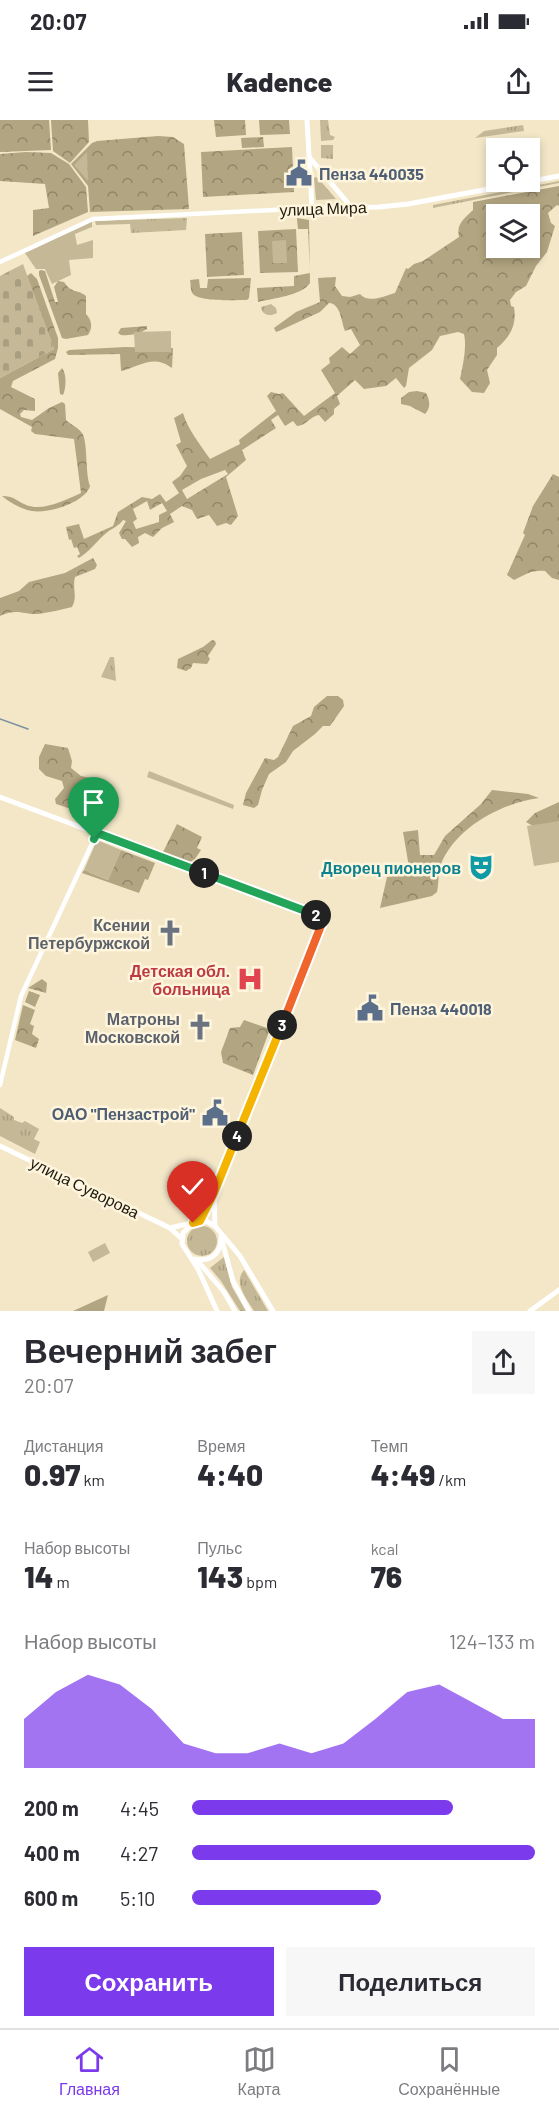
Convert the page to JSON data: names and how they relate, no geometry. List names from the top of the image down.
{
  "streets": {
    "main road": ["улица Мира", "улица Суворова"]
  },
  "places": {
    "public building": ["Пенза 440035", "Пенза 440018", "ОАО \"Пензастрой\""],
    "theatre": ["Дворец пионеров"],
    "church": ["Ксении Петербуржской", "Матроны Московской"],
    "hospital": ["Детская обл. больница"]
  },
  "page": {
    "status": "20:07",
    "header": "Kadence",
    "pins": [
      "1",
      "2",
      "3",
      "4"
    ],
    "heading": ["Вечерний забег", "20:07"],
    "stats": [
      ["Дистанция", "0.97 km"],
      ["Время", "4:40"],
      ["Темп", "4:49 /km"],
      ["Набор высоты", "14 m"],
      ["Пульс", "143 bpm"],
      ["kcal", "76"]
    ],
    "chart": ["Набор высоты", "124–133 m"],
    "list": [
      {
        "name": "200 m",
        "note": "4:45"
      },
      {
        "name": "400 m",
        "note": "4:27"
      },
      {
        "name": "600 m",
        "note": "5:10"
      }
    ],
    "buttons": ["Сохранить", "Поделиться"],
    "tabs": ["Главная", "Карта", "Сохранённые"]
  }
}
